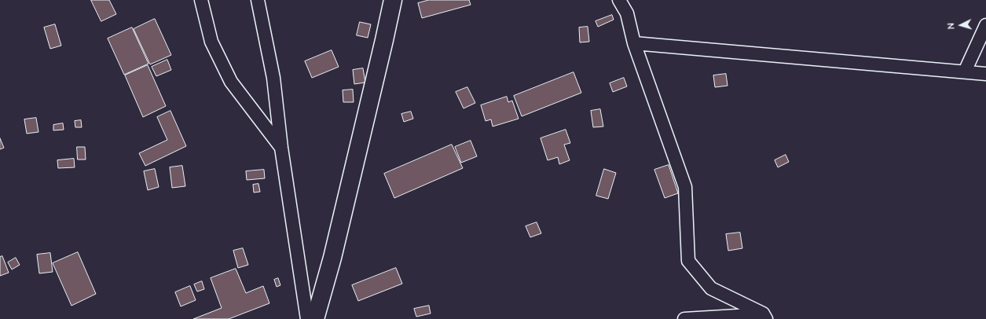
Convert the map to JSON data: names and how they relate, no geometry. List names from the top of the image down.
{
  "north": "left"
}
